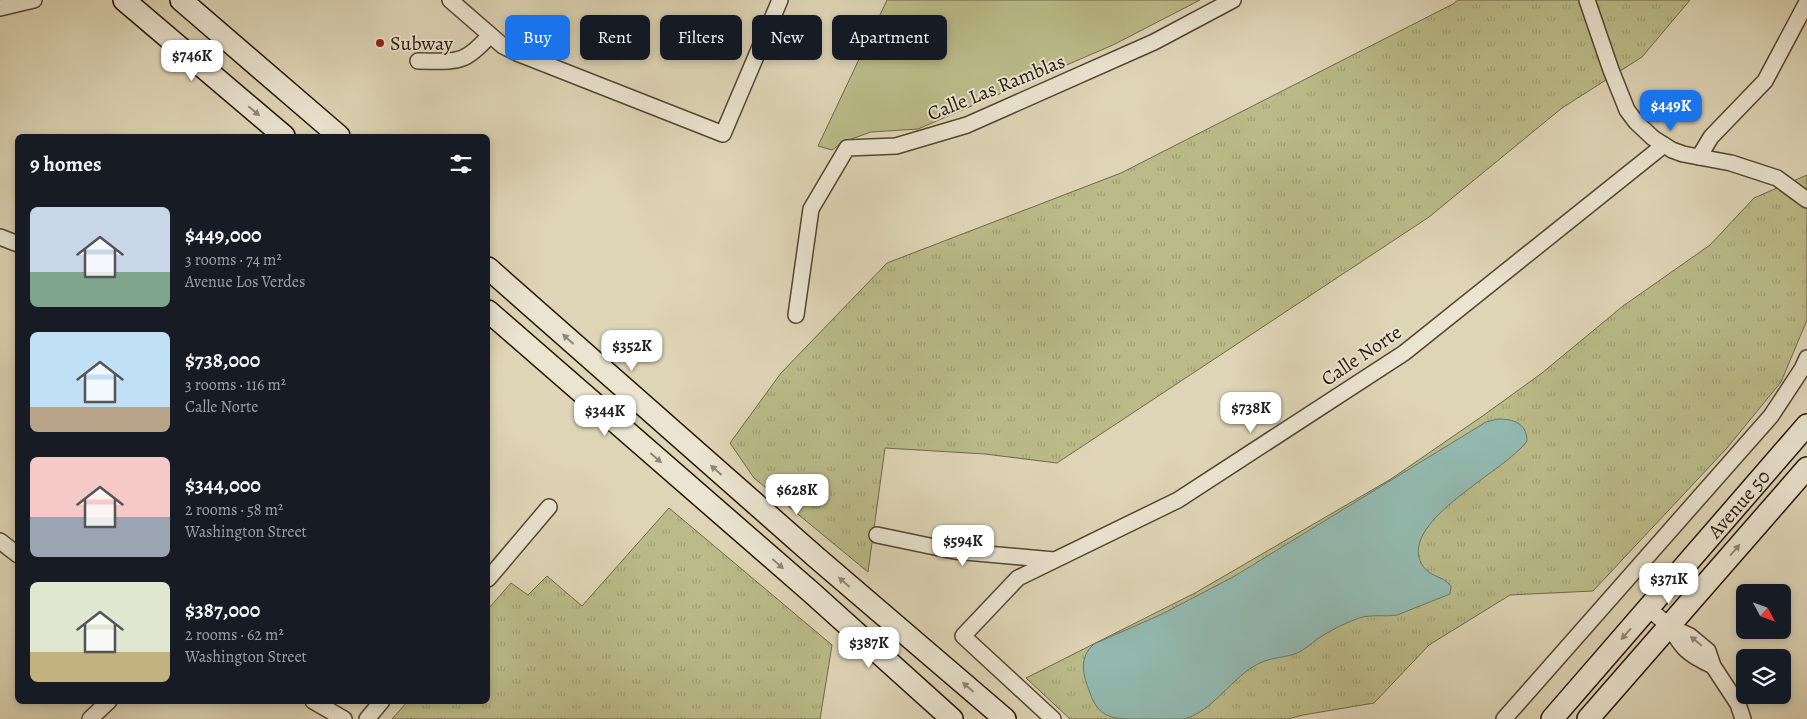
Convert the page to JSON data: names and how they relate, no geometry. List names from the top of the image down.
{
  "streets": {
    "main road": ["Avenue 50"],
    "street": ["Calle Las Ramblas", "Calle Norte"]
  },
  "places": ["Subway"],
  "north": "bottom right",
  "page": {
    "chip": [
      "Buy",
      "Rent",
      "Filters",
      "New",
      "Apartment"
    ],
    "price": [
      "$746K",
      "$449K",
      "$352K",
      "$738K",
      "$344K",
      "$628K",
      "$594K",
      "$371K",
      "$387K"
    ],
    "heading": "9 homes",
    "list": [
      {
        "name": "$449,000",
        "note": "3 rooms · 74 m² · Avenue Los Verdes"
      },
      {
        "name": "$738,000",
        "note": "3 rooms · 116 m² · Calle Norte"
      },
      {
        "name": "$344,000",
        "note": "2 rooms · 58 m² · Washington Street"
      },
      {
        "name": "$387,000",
        "note": "2 rooms · 62 m² · Washington Street"
      }
    ]
  }
}
